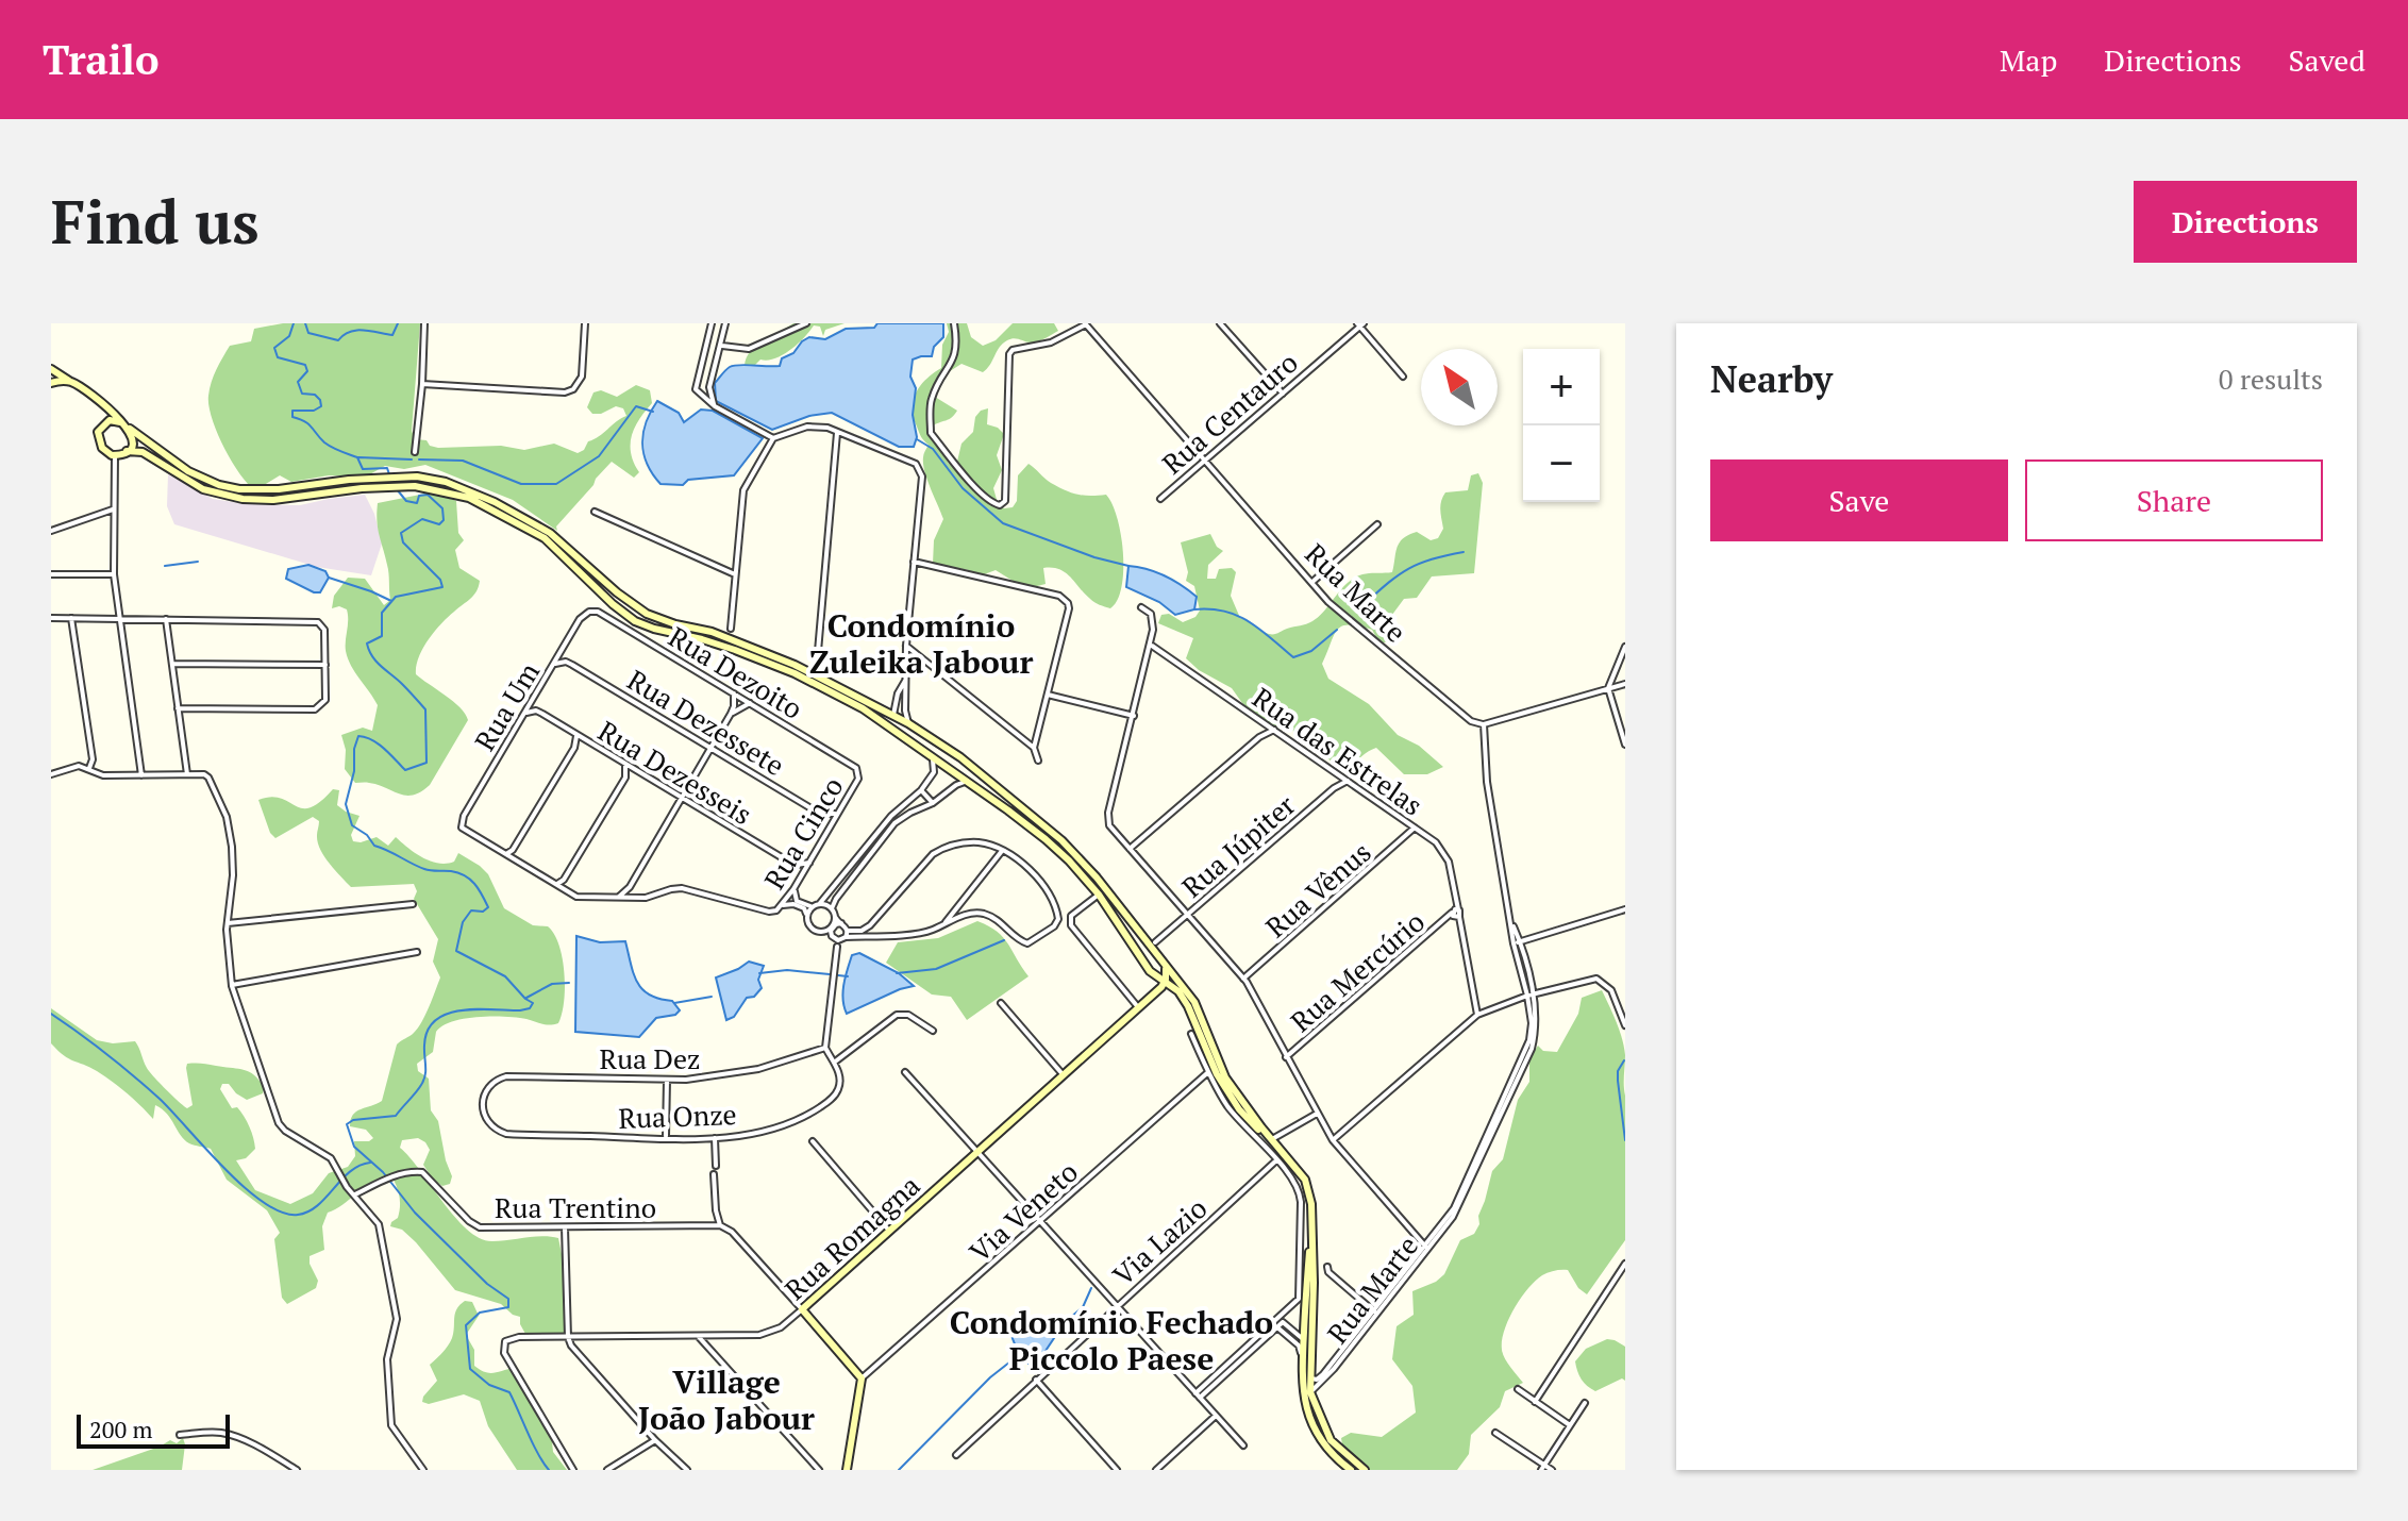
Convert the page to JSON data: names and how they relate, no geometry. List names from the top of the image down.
{
  "streets": {
    "main road": ["Rua Romagna"],
    "street": [
      "Rua Centauro",
      "Rua Marte",
      "Rua Dezoito",
      "Rua Um",
      "Rua Dezessete",
      "Rua das Estrelas",
      "Rua Dezesseis",
      "Rua Cinco",
      "Rua Júpiter",
      "Rua Vênus",
      "Rua Mercúrio",
      "Rua Dez",
      "Rua Onze",
      "Rua Trentino",
      "Via Veneto",
      "Via Lazio"
    ]
  },
  "crossings": [
    ["Rua Centauro", "Rua Marte"],
    ["Rua Dezoito", "Rua Um"],
    ["Rua Dezoito", "Rua Cinco"],
    ["Rua das Estrelas", "Rua Júpiter"],
    ["Rua das Estrelas", "Rua Vênus"],
    ["Rua das Estrelas", "Rua Mercúrio"],
    ["Rua Dez", "Rua Onze"]
  ],
  "districts": ["Condomínio Zuleika Jabour", "Condomínio Fechado Piccolo Paese", "Village João Jabour"],
  "scale_bar": "200 m",
  "north": "top left",
  "page": {
    "header": "Trailo",
    "nav": ["Map", "Directions", "Saved"],
    "buttons": [
      "Directions",
      ["Save", "Share"]
    ],
    "title": "Find us",
    "heading": ["Nearby", "0 results"],
    "map_buttons": ["+", "−"],
    "scale": "200 m"
  }
}
